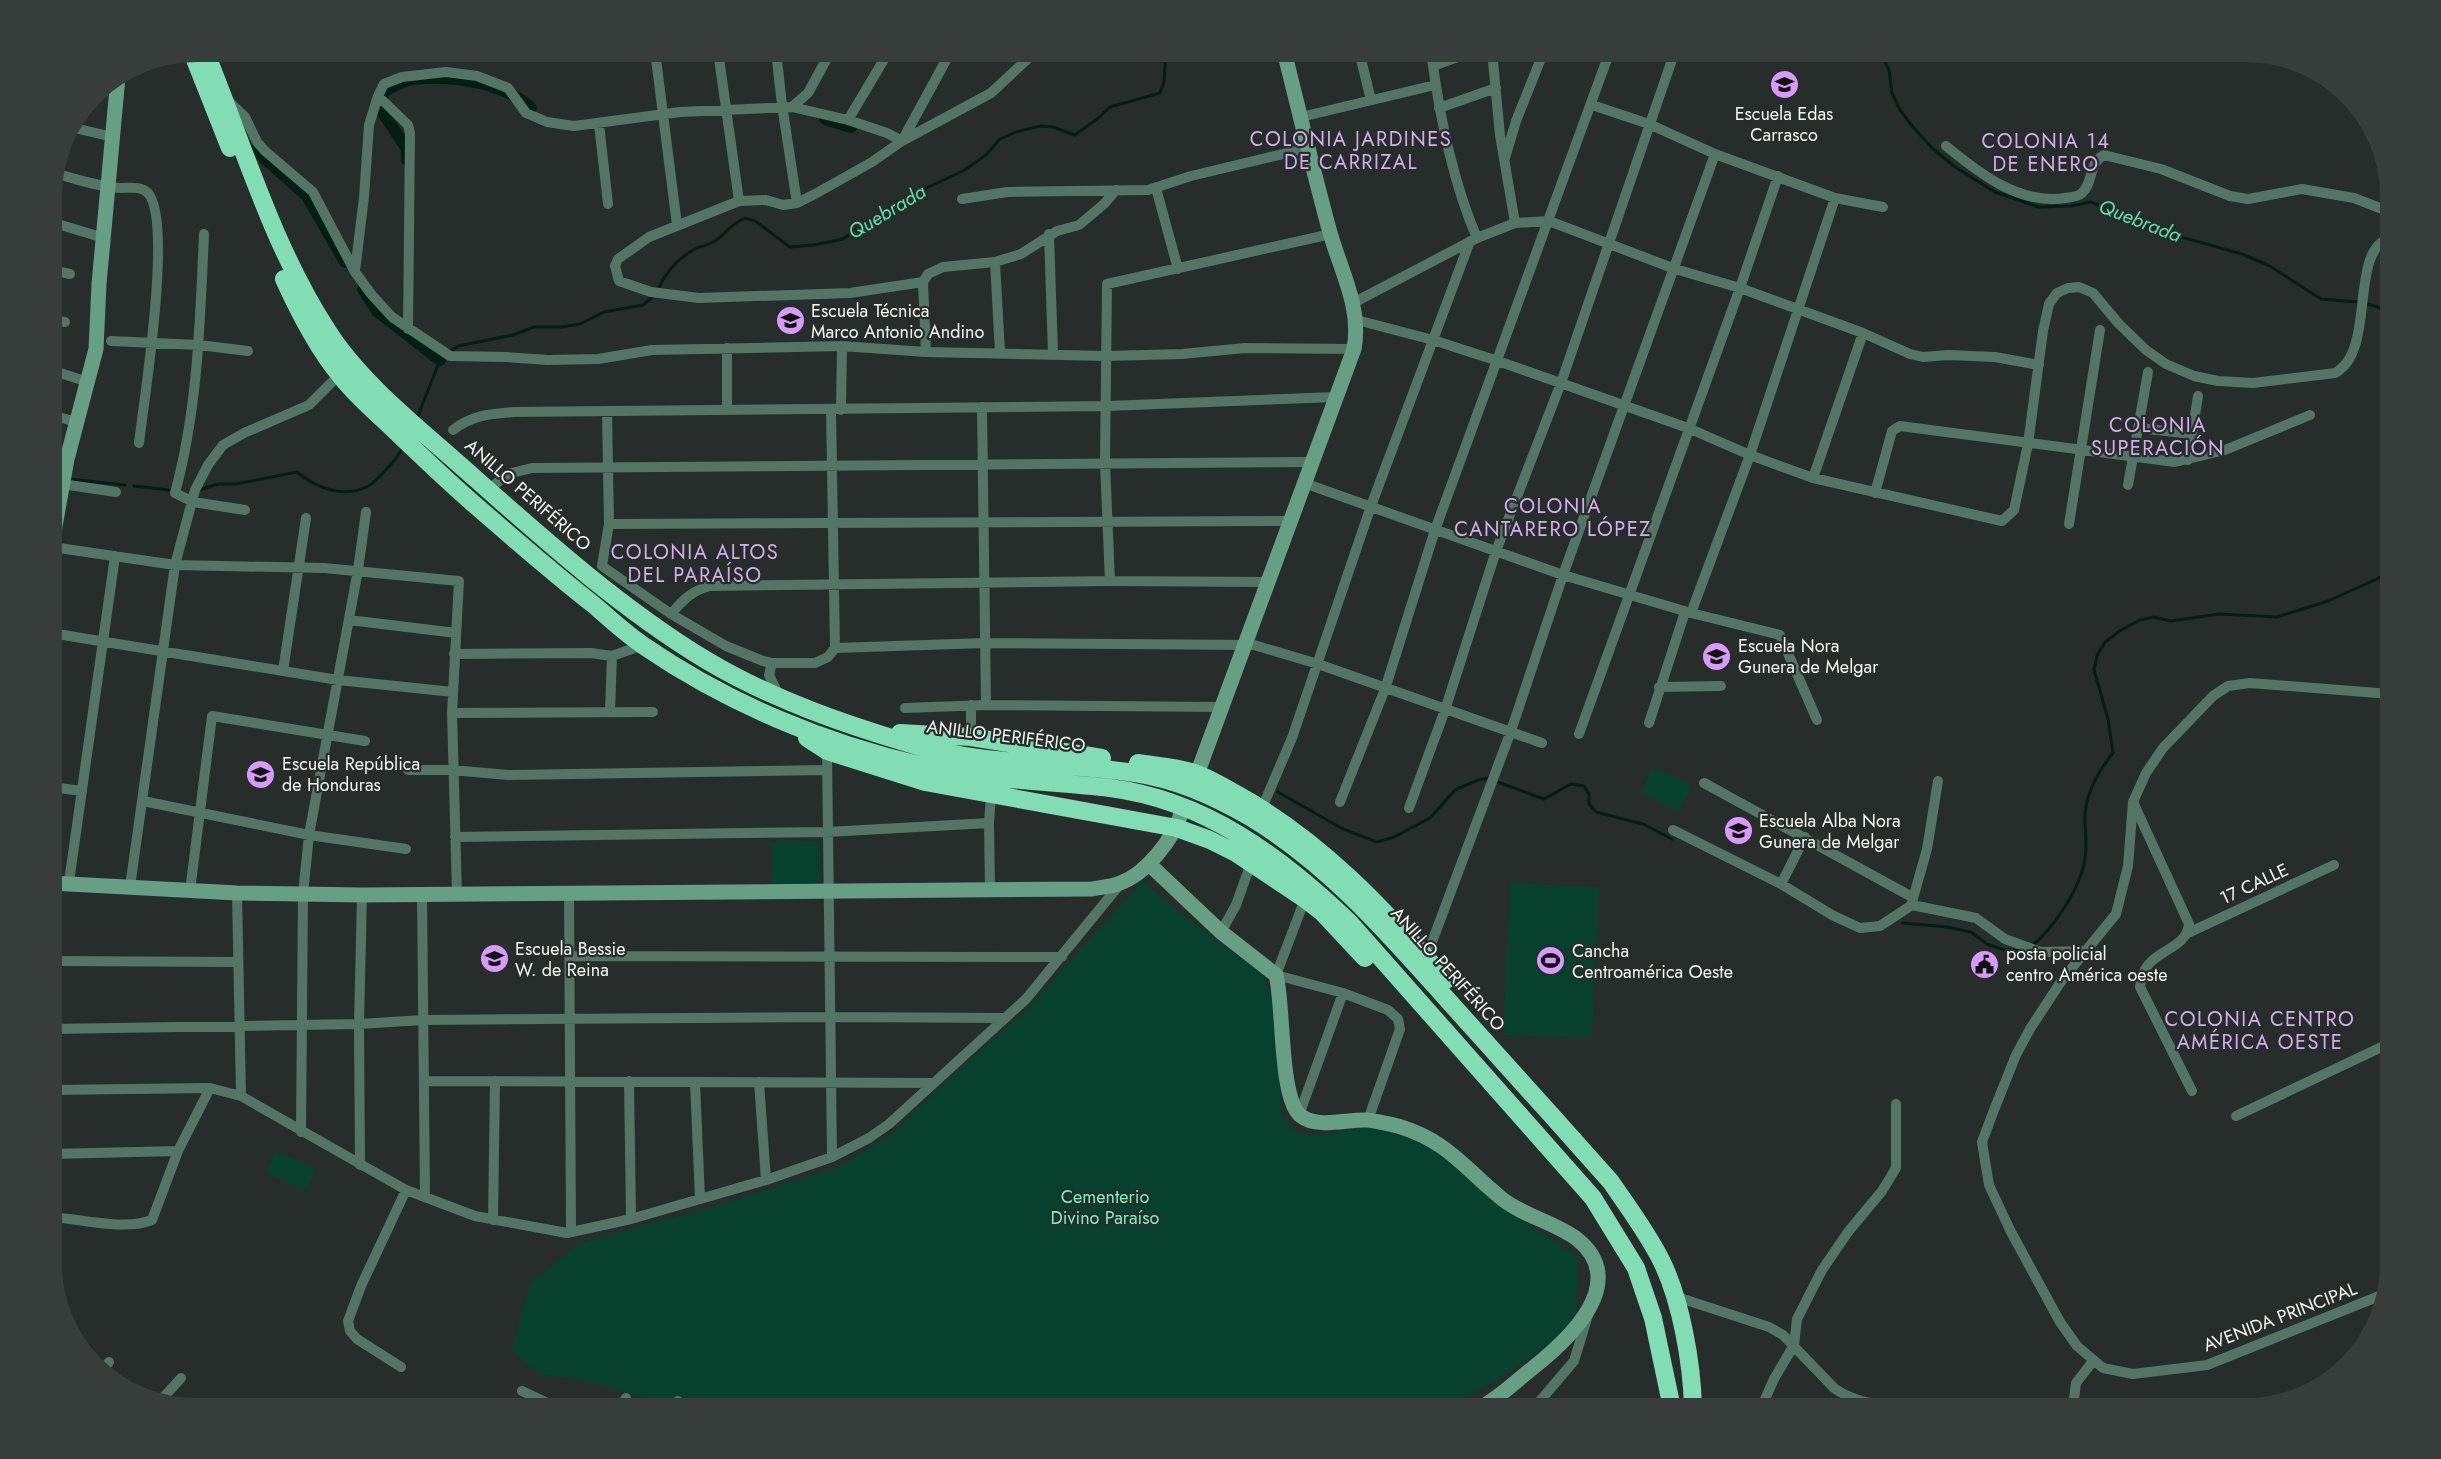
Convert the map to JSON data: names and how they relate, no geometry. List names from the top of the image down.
{
  "streets": {
    "highway": ["ANILLO PERIFÉRICO"],
    "street": ["17 CALLE", "AVENIDA PRINCIPAL"]
  },
  "districts": [
    "COLONIA JARDINES DE CARRIZAL",
    "COLONIA 14 DE ENERO",
    "COLONIA SUPERACIÓN",
    "COLONIA CANTARERO LÓPEZ",
    "COLONIA ALTOS DEL PARAÍSO",
    "COLONIA CENTRO AMÉRICA OESTE"
  ],
  "water": ["Quebrada"],
  "parks": ["Cementerio Divino Paraíso"],
  "places": {
    "school or university": [
      "Escuela Edas Carrasco",
      "Escuela Técnica Marco Antonio Andino",
      "Escuela Nora Gunera de Melgar",
      "Escuela República de Honduras",
      "Escuela Alba Nora Gunera de Melgar",
      "Escuela Bessie W. de Reina"
    ],
    "sports": ["Cancha Centroamérica Oeste"],
    "public building": ["posta policial centro América oeste"]
  }
}
